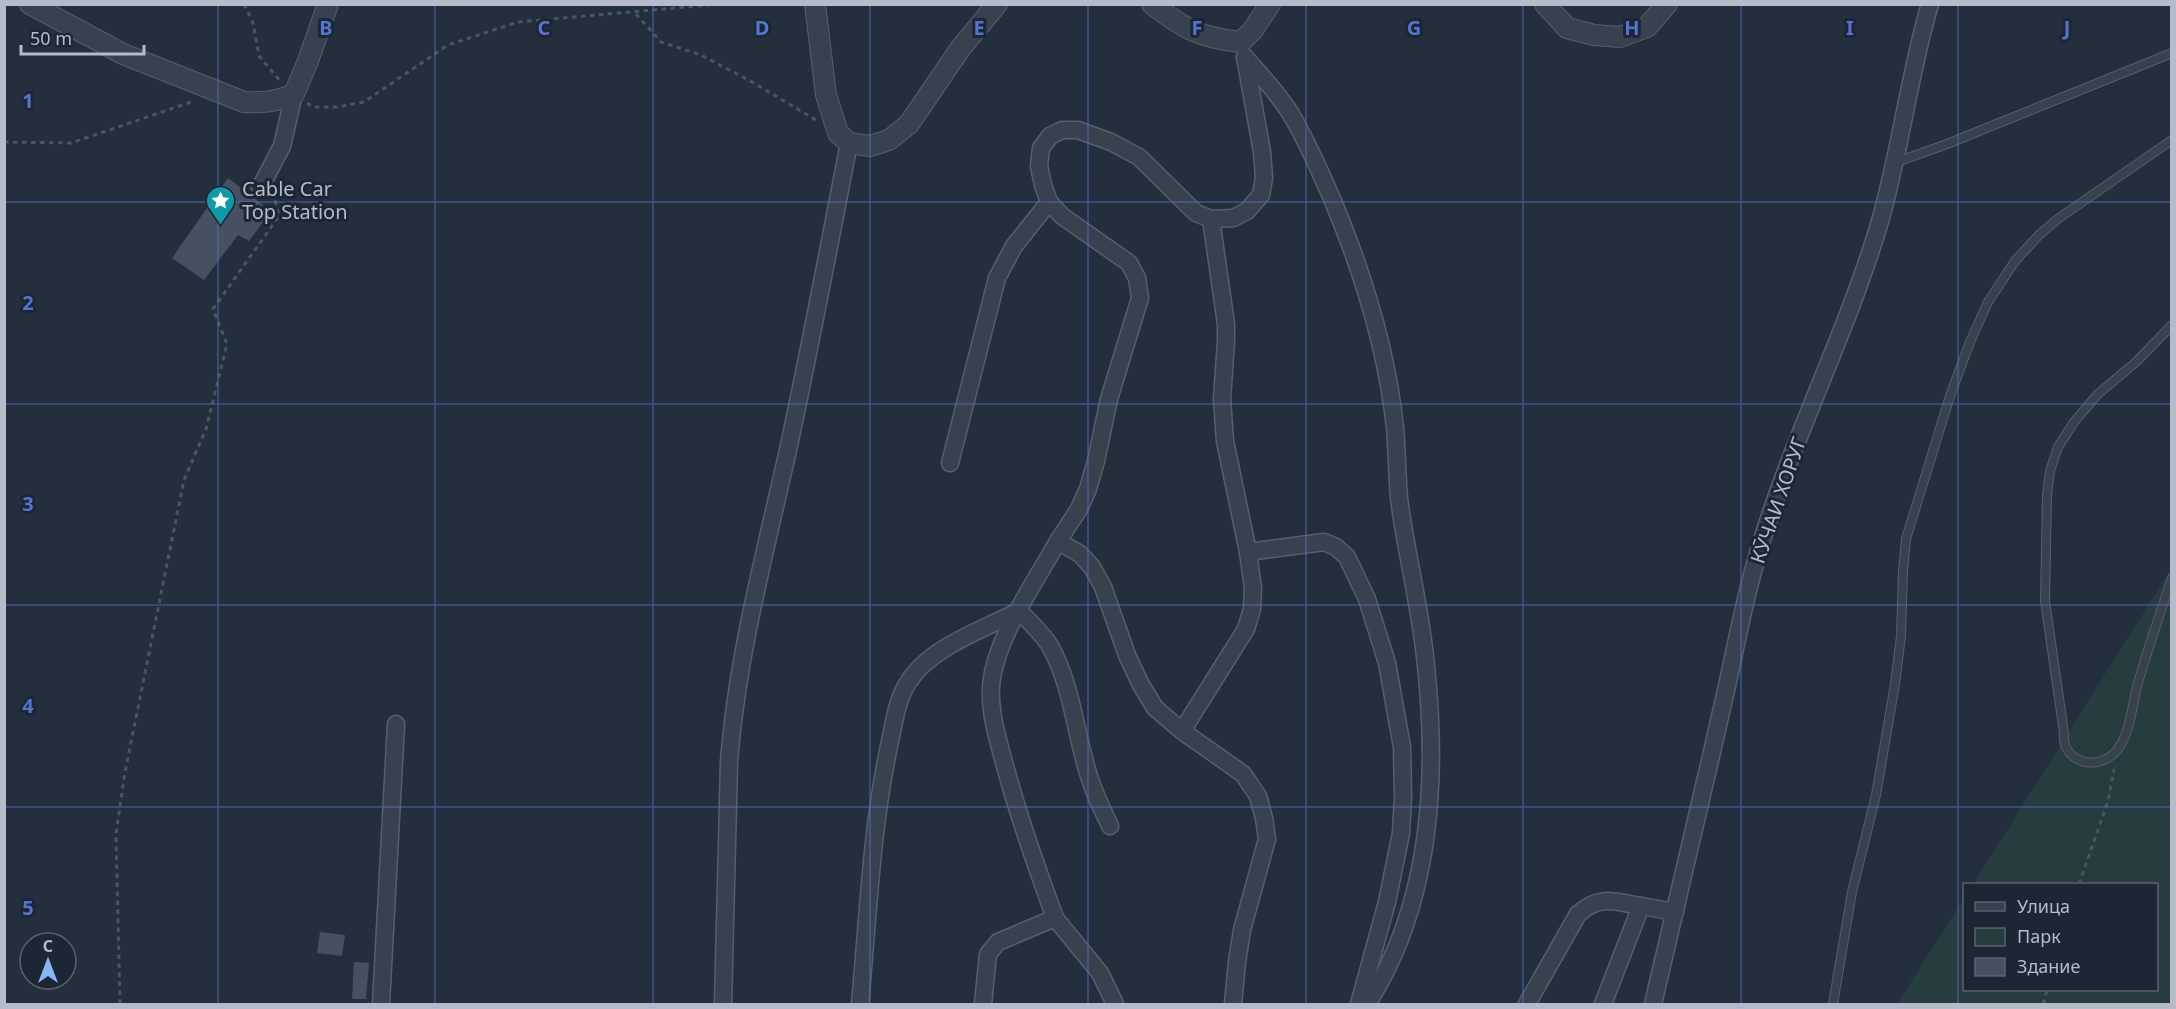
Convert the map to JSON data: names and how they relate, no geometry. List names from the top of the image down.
{
  "streets": {
    "street": ["КӮЧАИ ХОРУГ"]
  },
  "places": {
    "place": ["Cable Car Top Station"]
  },
  "legend": ["Улица", "Парк", "Здание"],
  "scale_bar": "50 m",
  "north": "top",
  "grid": {
    "columns": [
      "B",
      "C",
      "D",
      "E",
      "F",
      "G",
      "H",
      "I",
      "J"
    ],
    "rows": [
      "1",
      "2",
      "3",
      "4",
      "5"
    ]
  }
}
